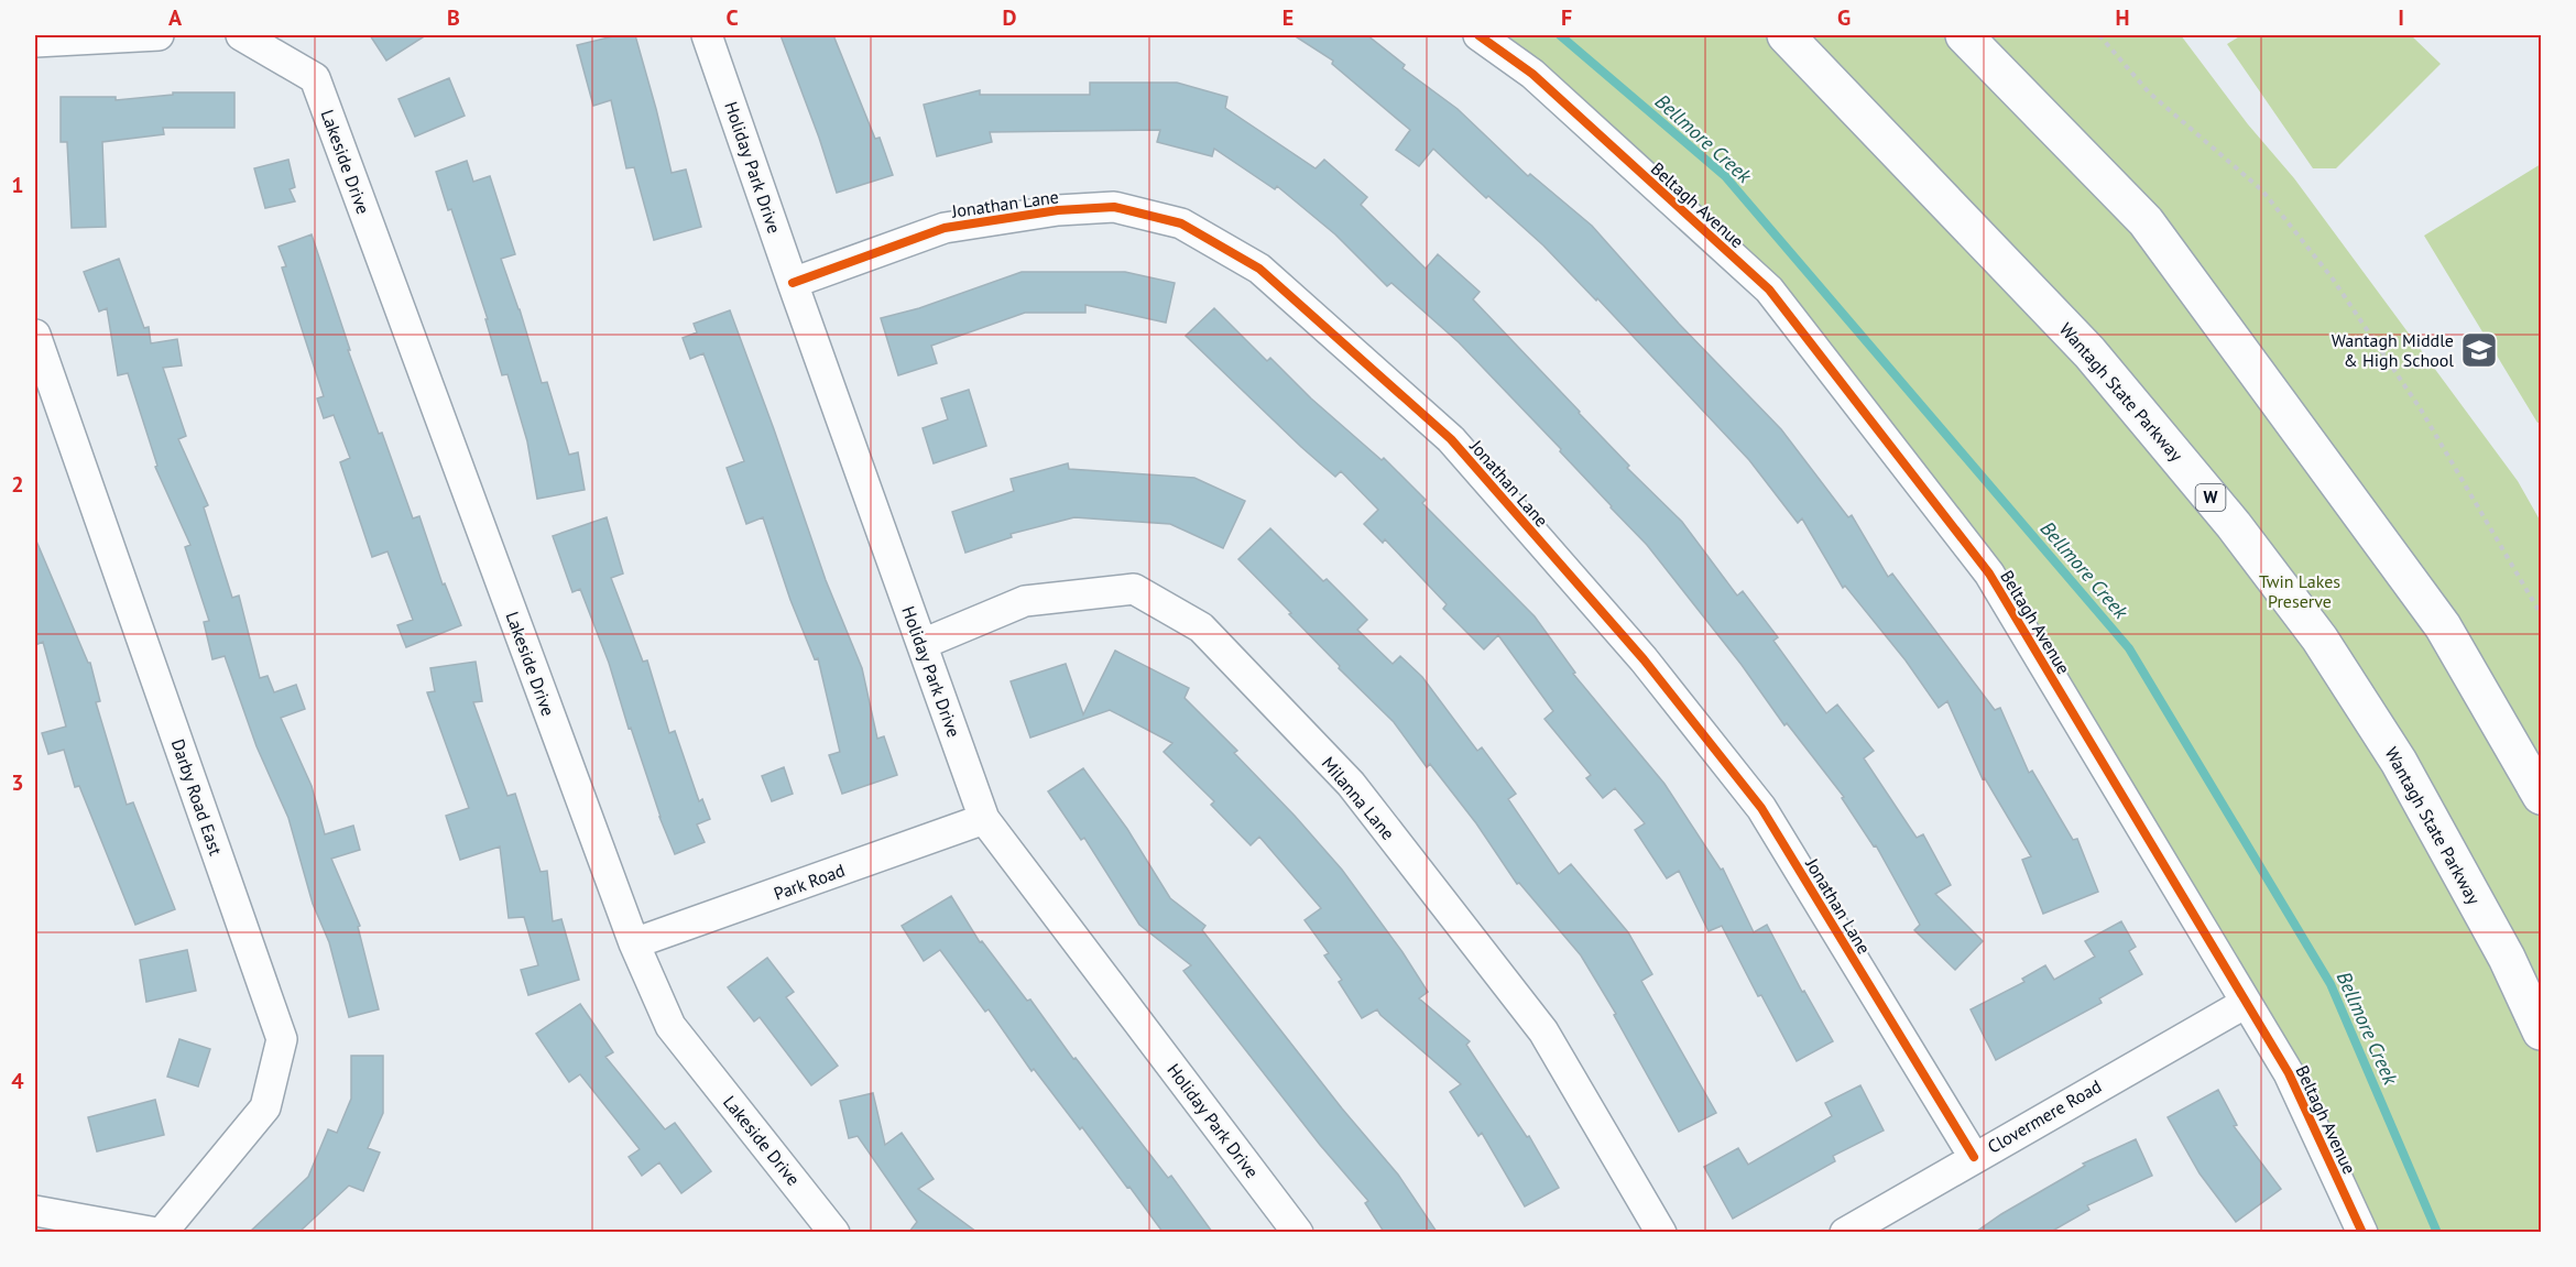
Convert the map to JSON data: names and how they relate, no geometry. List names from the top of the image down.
{
  "streets": {
    "highway": ["Wantagh State Parkway", "W"],
    "street": [
      "Lakeside Drive",
      "Holiday Park Drive",
      "Jonathan Lane",
      "Beltagh Avenue",
      "Darby Road East",
      "Milanna Lane",
      "Park Road",
      "Clovermere Road"
    ]
  },
  "crossings": [
    ["Lakeside Drive", "Park Road"],
    ["Holiday Park Drive", "Jonathan Lane"],
    ["Holiday Park Drive", "Milanna Lane"],
    ["Holiday Park Drive", "Park Road"],
    ["Jonathan Lane", "Clovermere Road"],
    ["Beltagh Avenue", "Clovermere Road"]
  ],
  "water": ["Bellmore Creek"],
  "parks": ["Twin Lakes Preserve"],
  "places": {
    "school or university": ["Wantagh Middle & High School"]
  },
  "grid": {
    "columns": [
      "A",
      "B",
      "C",
      "D",
      "E",
      "F",
      "G",
      "H",
      "I"
    ],
    "rows": [
      "1",
      "2",
      "3",
      "4"
    ]
  }
}
